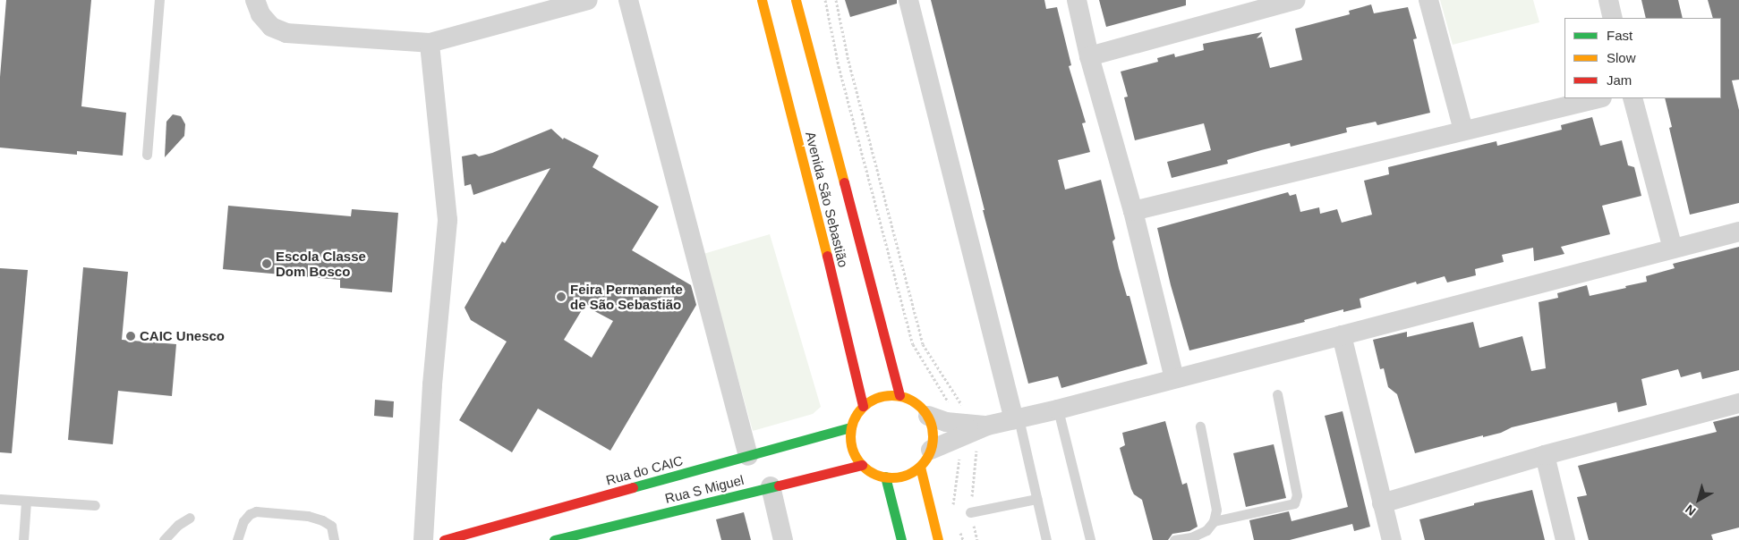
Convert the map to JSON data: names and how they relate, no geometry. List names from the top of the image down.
{
  "streets": {
    "main road": ["Avenida São Sebastião", "Rua do CAIC", "Rua S Miguel"]
  },
  "crossings": [
    ["Avenida São Sebastião", "Rua do CAIC"],
    ["Avenida São Sebastião", "Rua S Miguel"],
    ["Rua do CAIC", "Rua S Miguel"]
  ],
  "places": ["Escola Classe Dom Bosco", "Feira Permanente de São Sebastião", "CAIC Unesco"],
  "legend": ["Fast", "Slow", "Jam"],
  "north": "bottom left"
}
